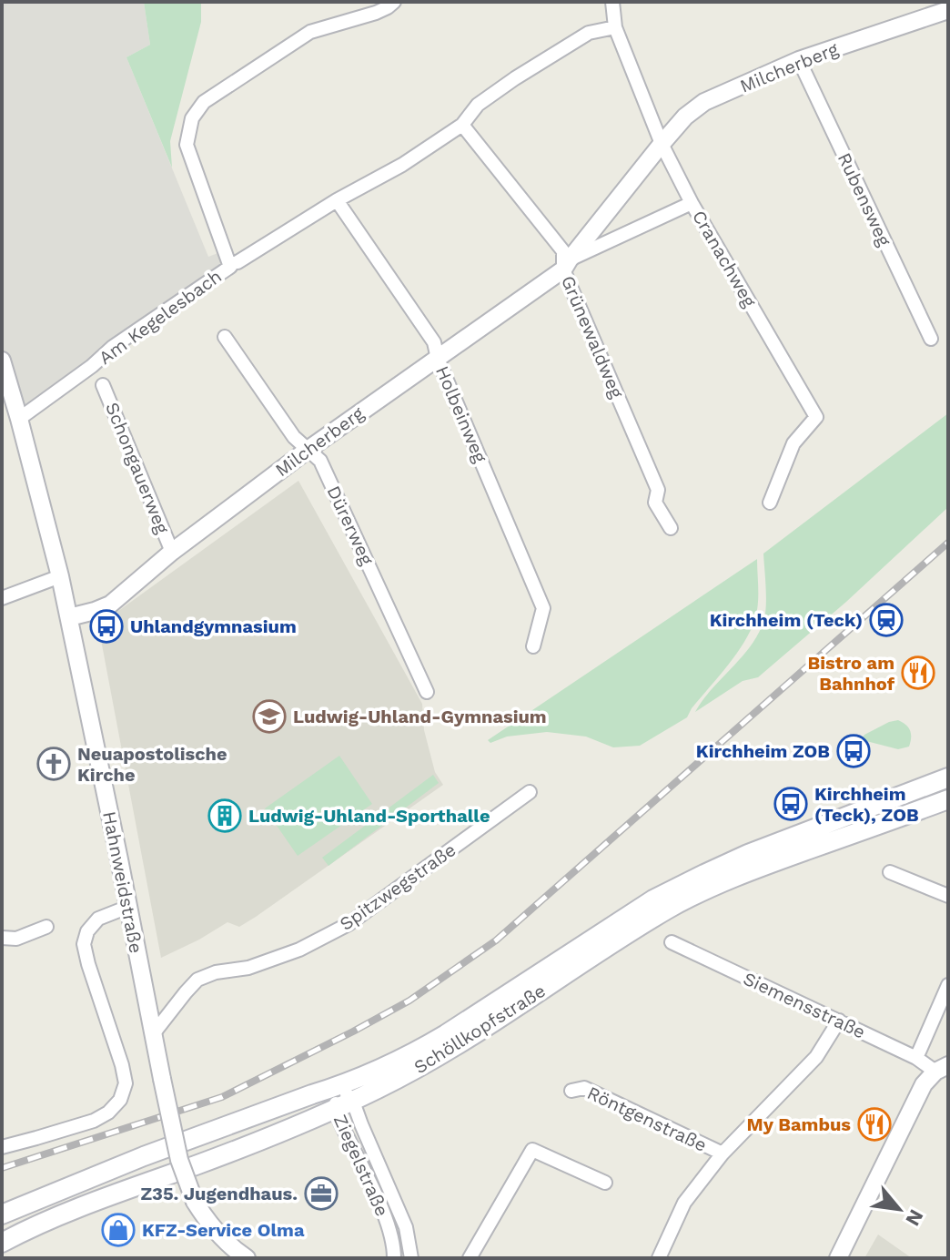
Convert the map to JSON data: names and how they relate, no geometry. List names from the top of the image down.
{
  "streets": {
    "main road": ["Schöllkopfstraße"],
    "street": [
      "Milcherberg",
      "Rubensweg",
      "Cranachweg",
      "Am Kegelesbach",
      "Grünewaldweg",
      "Holbeinweg",
      "Schongauerweg",
      "Dürerweg",
      "Hahnweidstraße",
      "Spitzwegstraße",
      "Siemensstraße",
      "Röntgenstraße",
      "Ziegelstraße"
    ]
  },
  "crossings": [
    ["Milcherberg", "Rubensweg"],
    ["Milcherberg", "Cranachweg"],
    ["Milcherberg", "Grünewaldweg"],
    ["Milcherberg", "Holbeinweg"],
    ["Milcherberg", "Schongauerweg"],
    ["Milcherberg", "Dürerweg"],
    ["Milcherberg", "Hahnweidstraße"],
    ["Am Kegelesbach", "Hahnweidstraße"],
    ["Hahnweidstraße", "Spitzwegstraße"],
    ["Siemensstraße", "Röntgenstraße"],
    ["Schöllkopfstraße", "Ziegelstraße"]
  ],
  "places": {
    "station": ["Kirchheim (Teck)"],
    "bus stop": ["Uhlandgymnasium", "Kirchheim ZOB", "Kirchheim (Teck), ZOB"],
    "restaurant": ["Bistro am Bahnhof", "My Bambus"],
    "school or university": ["Ludwig-Uhland-Gymnasium"],
    "church": ["Neuapostolische Kirche"],
    "building": ["Ludwig-Uhland-Sporthalle"],
    "office": ["Z35. Jugendhaus."],
    "shop": ["KFZ-Service Olma"]
  },
  "north": "bottom right"
}
